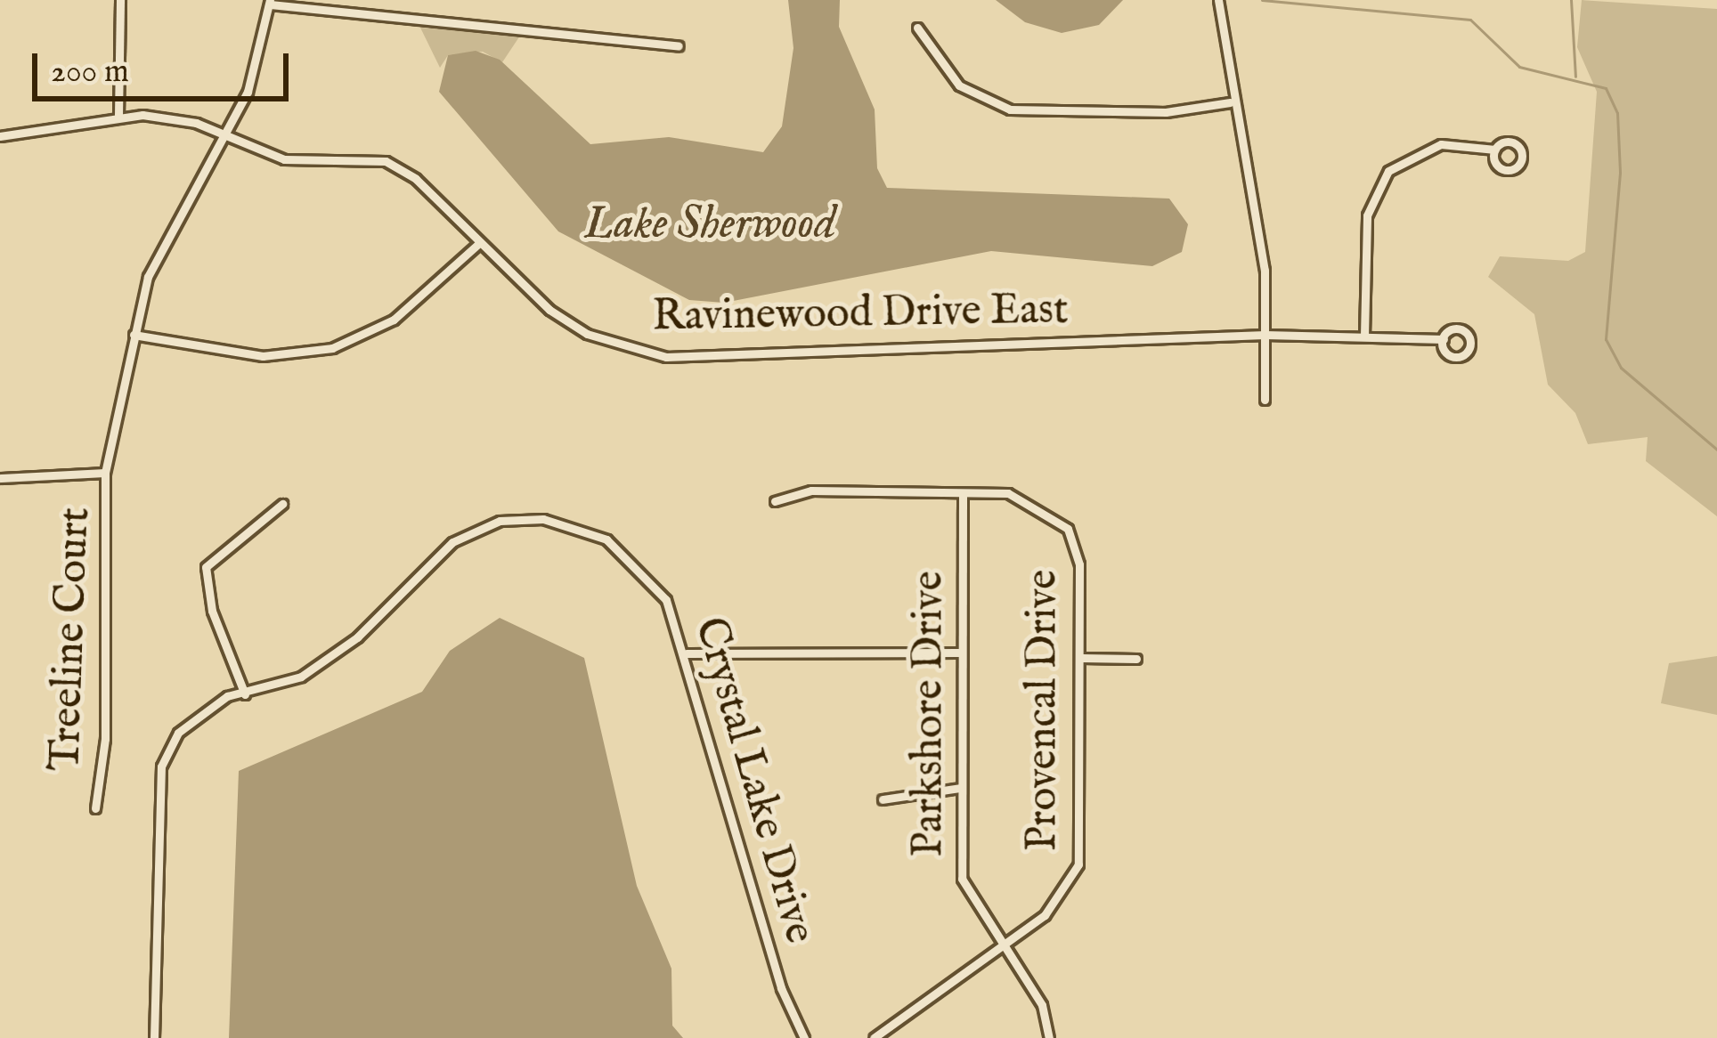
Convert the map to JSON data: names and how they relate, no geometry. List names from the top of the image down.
{
  "streets": {
    "street": [
      "Ravinewood Drive East",
      "Treeline Court",
      "Provencal Drive",
      "Parkshore Drive",
      "Crystal Lake Drive"
    ]
  },
  "crossings": [
    ["Ravinewood Drive East", "Treeline Court"],
    ["Provencal Drive", "Parkshore Drive"]
  ],
  "water": ["Lake Sherwood"],
  "scale_bar": "200 m"
}
